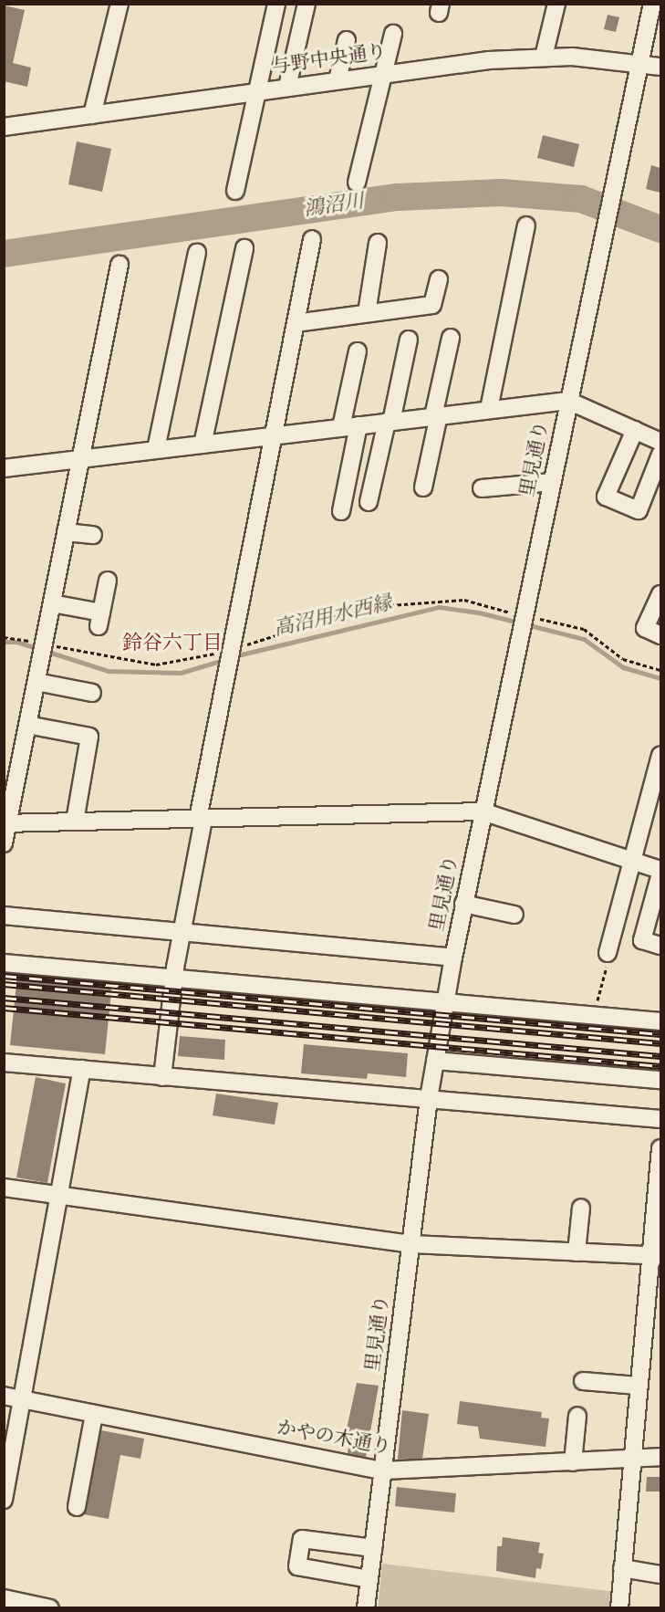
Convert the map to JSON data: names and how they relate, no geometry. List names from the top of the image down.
{
  "streets": {
    "street": ["与野中央通り", "里見通り", "かやの木通り"]
  },
  "crossings": [
    ["与野中央通り", "里見通り"],
    ["里見通り", "かやの木通り"]
  ],
  "districts": ["鈴谷六丁目"],
  "water": ["鴻沼川", "高沼用水西縁"]
}
